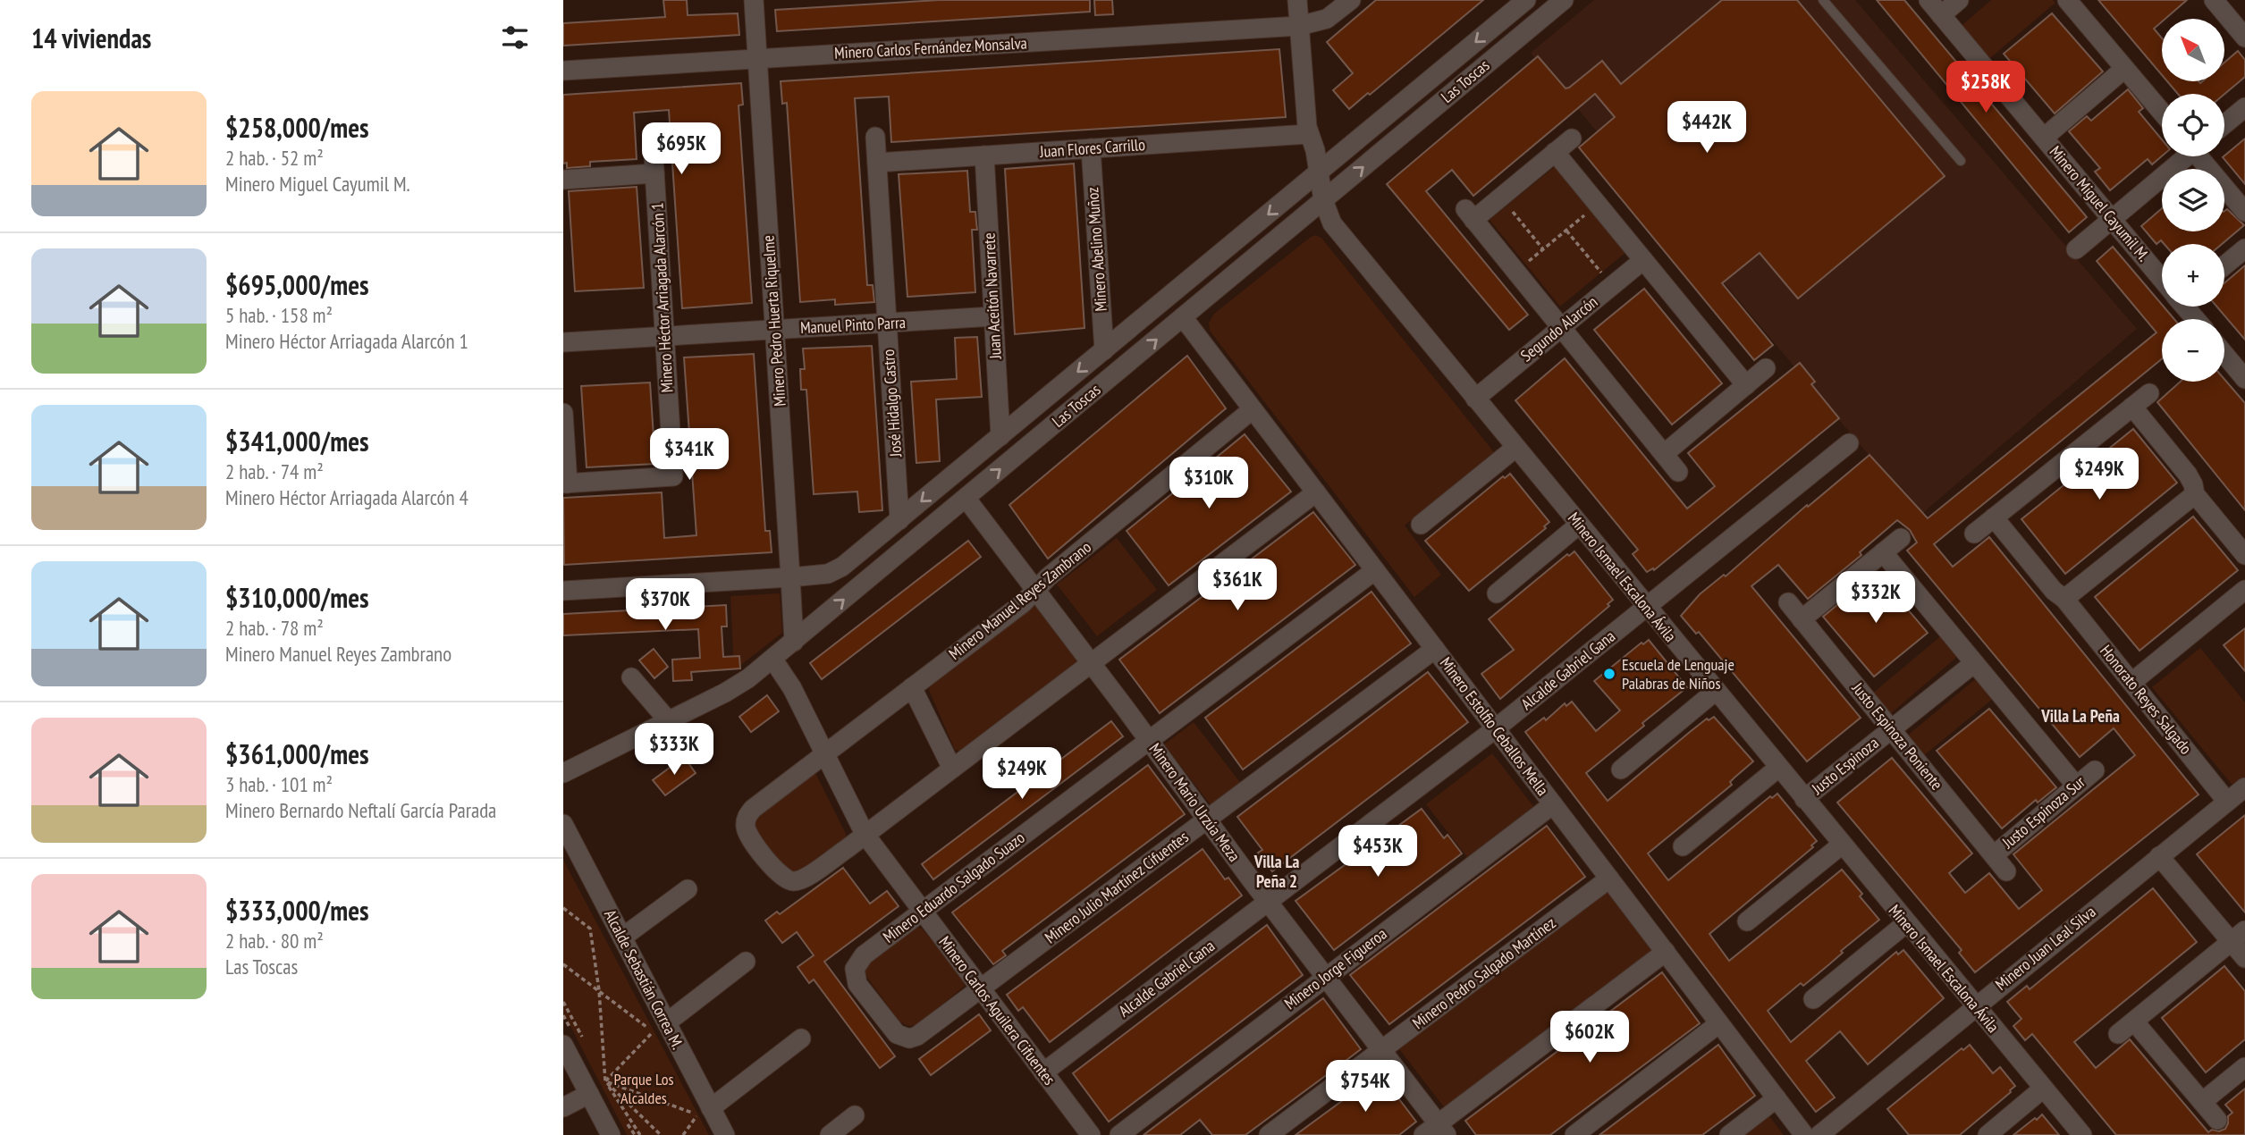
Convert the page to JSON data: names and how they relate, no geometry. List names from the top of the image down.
{
  "streets": {
    "street": [
      "Minero Carlos Fernández Monsalva",
      "Las Toscas",
      "Juan Flores Carrillo",
      "Minero Miguel Cayumil M.",
      "Minero Abelino Muñoz",
      "Juan Aceitón Navarrete",
      "Minero Héctor Arriagada Alarcón 1",
      "Minero Pedro Huerta Riquelme",
      "Manuel Pinto Parra",
      "Segundo Alarcón",
      "José Hidalgo Castro",
      "Minero Ismael Escalona Ávila",
      "Minero Manuel Reyes Zambrano",
      "Alcalde Gabriel Gana",
      "Honorato Reyes Salgado",
      "Minero Estolfio Ceballos Mella",
      "Justo Espinoza Poniente",
      "Justo Espinoza",
      "Minero Mario Urzúa Meza",
      "Justo Espinoza Sur",
      "Minero Eduardo Salgado Suazo",
      "Minero Julio Martínez Cifuentes",
      "Minero Juan Leal Silva",
      "Minero Jorge Figueroa",
      "Minero Pedro Salgado Martínez",
      "Alcalde Sebastián Correa M.",
      "Minero Carlos Aguilera Cifuentes"
    ]
  },
  "crossings": [
    ["Minero Carlos Fernández Monsalva", "Minero Pedro Huerta Riquelme"],
    ["Minero Carlos Fernández Monsalva", "Minero Ismael Escalona Ávila"],
    ["Las Toscas", "Minero Abelino Muñoz"],
    ["Las Toscas", "Juan Aceitón Navarrete"],
    ["Las Toscas", "Minero Pedro Huerta Riquelme"],
    ["Las Toscas", "José Hidalgo Castro"],
    ["Las Toscas", "Minero Ismael Escalona Ávila"],
    ["Las Toscas", "Minero Estolfio Ceballos Mella"],
    ["Las Toscas", "Minero Mario Urzúa Meza"],
    ["Las Toscas", "Minero Carlos Aguilera Cifuentes"],
    ["Juan Flores Carrillo", "Minero Abelino Muñoz"],
    ["Juan Flores Carrillo", "Juan Aceitón Navarrete"],
    ["Juan Flores Carrillo", "José Hidalgo Castro"],
    ["Juan Flores Carrillo", "Minero Ismael Escalona Ávila"],
    ["Juan Aceitón Navarrete", "Manuel Pinto Parra"],
    ["Minero Héctor Arriagada Alarcón 1", "Manuel Pinto Parra"],
    ["Minero Pedro Huerta Riquelme", "Manuel Pinto Parra"],
    ["Manuel Pinto Parra", "José Hidalgo Castro"],
    ["Segundo Alarcón", "Minero Ismael Escalona Ávila"],
    ["Minero Ismael Escalona Ávila", "Alcalde Gabriel Gana"],
    ["Minero Ismael Escalona Ávila", "Justo Espinoza"],
    ["Minero Ismael Escalona Ávila", "Minero Juan Leal Silva"],
    ["Minero Manuel Reyes Zambrano", "Minero Estolfio Ceballos Mella"],
    ["Minero Manuel Reyes Zambrano", "Minero Mario Urzúa Meza"],
    ["Minero Manuel Reyes Zambrano", "Minero Carlos Aguilera Cifuentes"],
    ["Alcalde Gabriel Gana", "Minero Estolfio Ceballos Mella"],
    ["Alcalde Gabriel Gana", "Minero Mario Urzúa Meza"],
    ["Alcalde Gabriel Gana", "Minero Carlos Aguilera Cifuentes"],
    ["Honorato Reyes Salgado", "Minero Juan Leal Silva"],
    ["Minero Estolfio Ceballos Mella", "Minero Eduardo Salgado Suazo"],
    ["Minero Estolfio Ceballos Mella", "Minero Julio Martínez Cifuentes"],
    ["Minero Estolfio Ceballos Mella", "Minero Jorge Figueroa"],
    ["Minero Estolfio Ceballos Mella", "Minero Pedro Salgado Martínez"],
    ["Justo Espinoza Poniente", "Justo Espinoza"],
    ["Justo Espinoza Poniente", "Justo Espinoza Sur"],
    ["Minero Mario Urzúa Meza", "Minero Eduardo Salgado Suazo"],
    ["Minero Mario Urzúa Meza", "Minero Julio Martínez Cifuentes"],
    ["Minero Mario Urzúa Meza", "Minero Jorge Figueroa"],
    ["Minero Mario Urzúa Meza", "Minero Pedro Salgado Martínez"],
    ["Minero Eduardo Salgado Suazo", "Minero Julio Martínez Cifuentes"],
    ["Minero Eduardo Salgado Suazo", "Minero Carlos Aguilera Cifuentes"],
    ["Minero Julio Martínez Cifuentes", "Minero Carlos Aguilera Cifuentes"]
  ],
  "districts": ["Villa La Peña", "Villa La Peña 2"],
  "parks": ["Parque Los Alcaldes"],
  "places": ["Escuela de Lenguaje Palabras de Niños"],
  "north": "top left",
  "page": {
    "heading": "14 viviendas",
    "map_buttons": ["+", "−"],
    "price": [
      "$258K",
      "$442K",
      "$695K",
      "$341K",
      "$249K",
      "$310K",
      "$361K",
      "$332K",
      "$370K",
      "$333K",
      "$249K",
      "$453K",
      "$602K",
      "$754K"
    ],
    "list": [
      {
        "name": "$258,000/mes",
        "note": "2 hab. · 52 m² · Minero Miguel Cayumil M."
      },
      {
        "name": "$695,000/mes",
        "note": "5 hab. · 158 m² · Minero Héctor Arriagada Alarcón 1"
      },
      {
        "name": "$341,000/mes",
        "note": "2 hab. · 74 m² · Minero Héctor Arriagada Alarcón 4"
      },
      {
        "name": "$310,000/mes",
        "note": "2 hab. · 78 m² · Minero Manuel Reyes Zambrano"
      },
      {
        "name": "$361,000/mes",
        "note": "3 hab. · 101 m² · Minero Bernardo Neftalí García Parada"
      },
      {
        "name": "$333,000/mes",
        "note": "2 hab. · 80 m² · Las Toscas"
      }
    ]
  }
}
